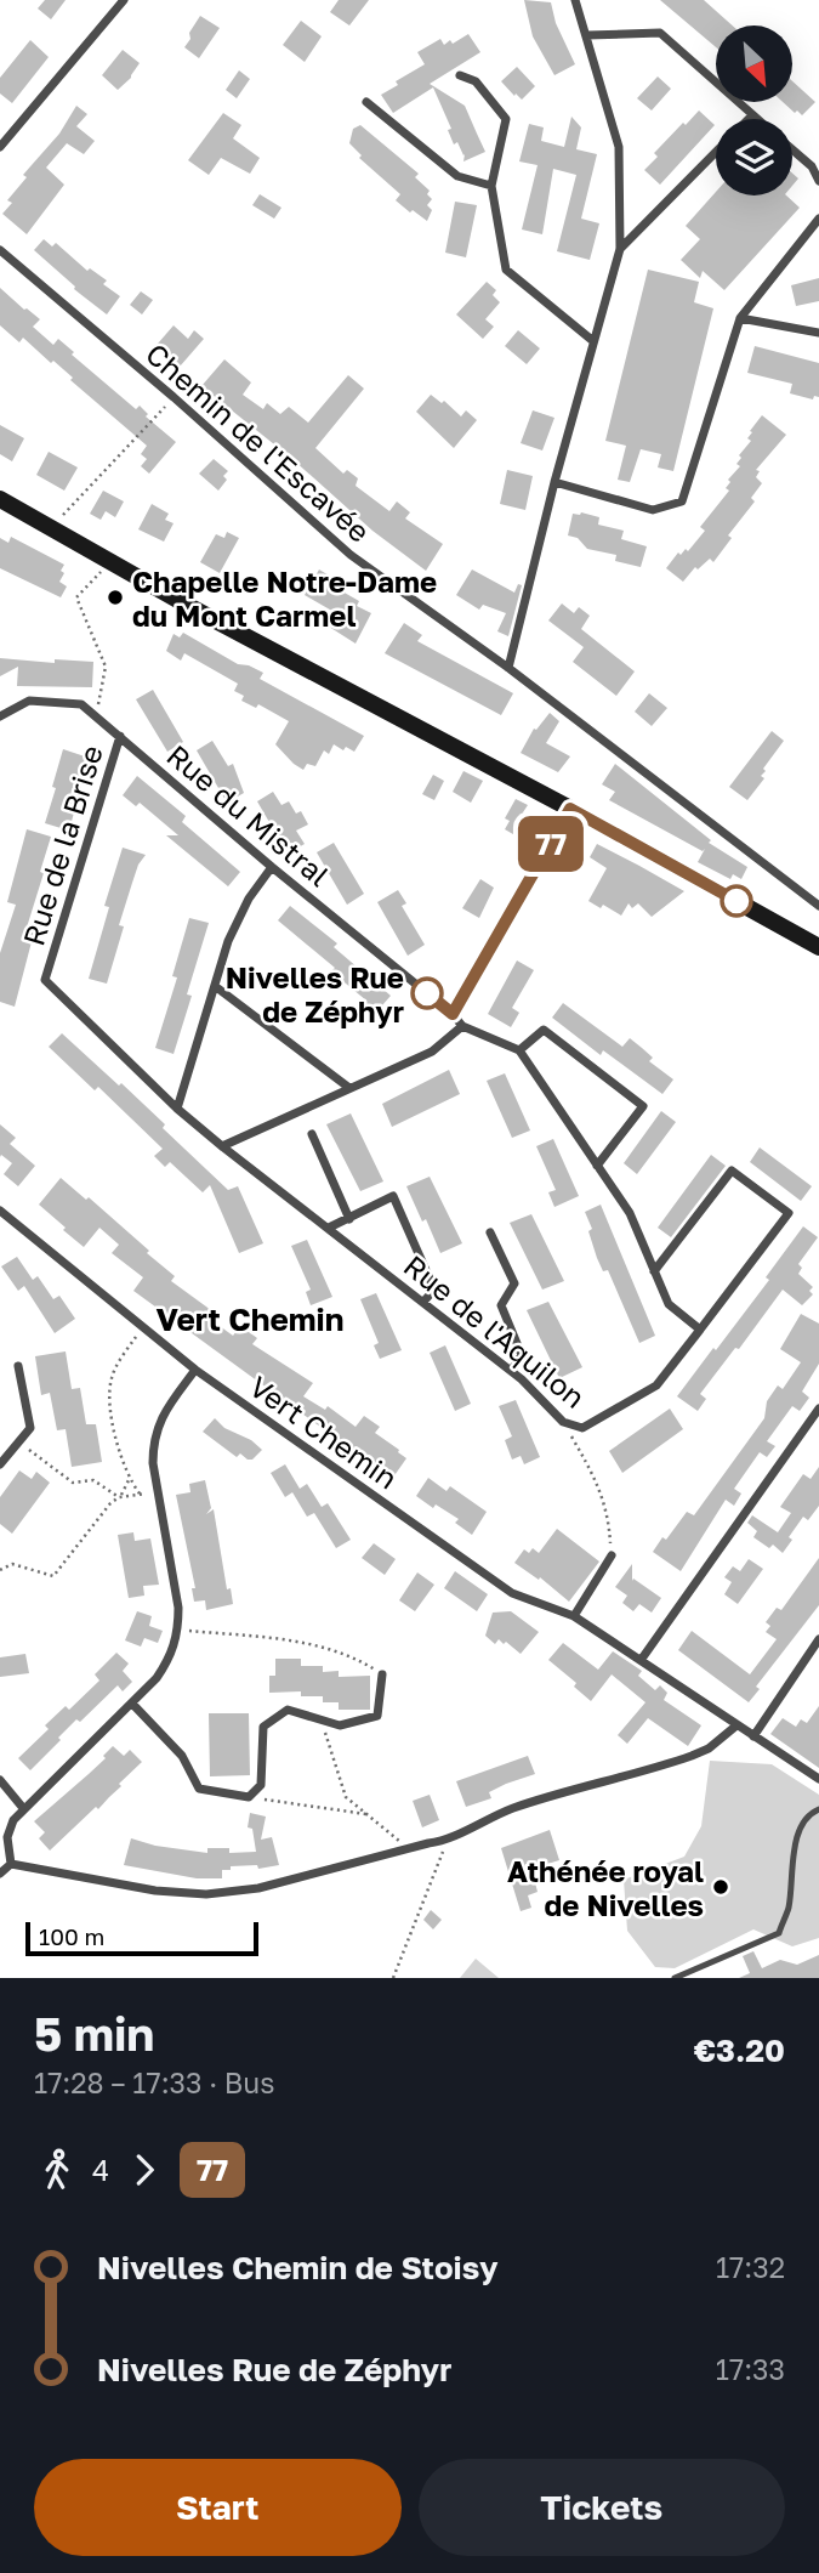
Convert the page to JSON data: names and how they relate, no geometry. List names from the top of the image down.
{
  "streets": {
    "street": [
      "Chemin de l'Escavée",
      "Rue du Mistral",
      "Rue de la Brise",
      "Rue de l'Aquilon",
      "Vert Chemin"
    ]
  },
  "crossings": [
    ["Rue du Mistral", "Rue de la Brise"],
    ["Rue de la Brise", "Rue de l'Aquilon"]
  ],
  "districts": ["Vert Chemin"],
  "places": ["Chapelle Notre-Dame du Mont Carmel", "Nivelles Rue de Zéphyr", "Athénée royal de Nivelles"],
  "lines": ["bus line 77"],
  "scale_bar": "100 m",
  "north": "bottom right",
  "page": {
    "on_map": "77",
    "scale": "100 m",
    "heading": ["5 min", "17:28 – 17:33 · Bus", "€3.20"],
    "legs": ["4", "77"],
    "list": [
      {
        "name": "Nivelles Chemin de Stoisy",
        "value": "17:32"
      },
      {
        "name": "Nivelles Rue de Zéphyr",
        "value": "17:33"
      }
    ],
    "buttons": ["Start", "Tickets"]
  }
}
